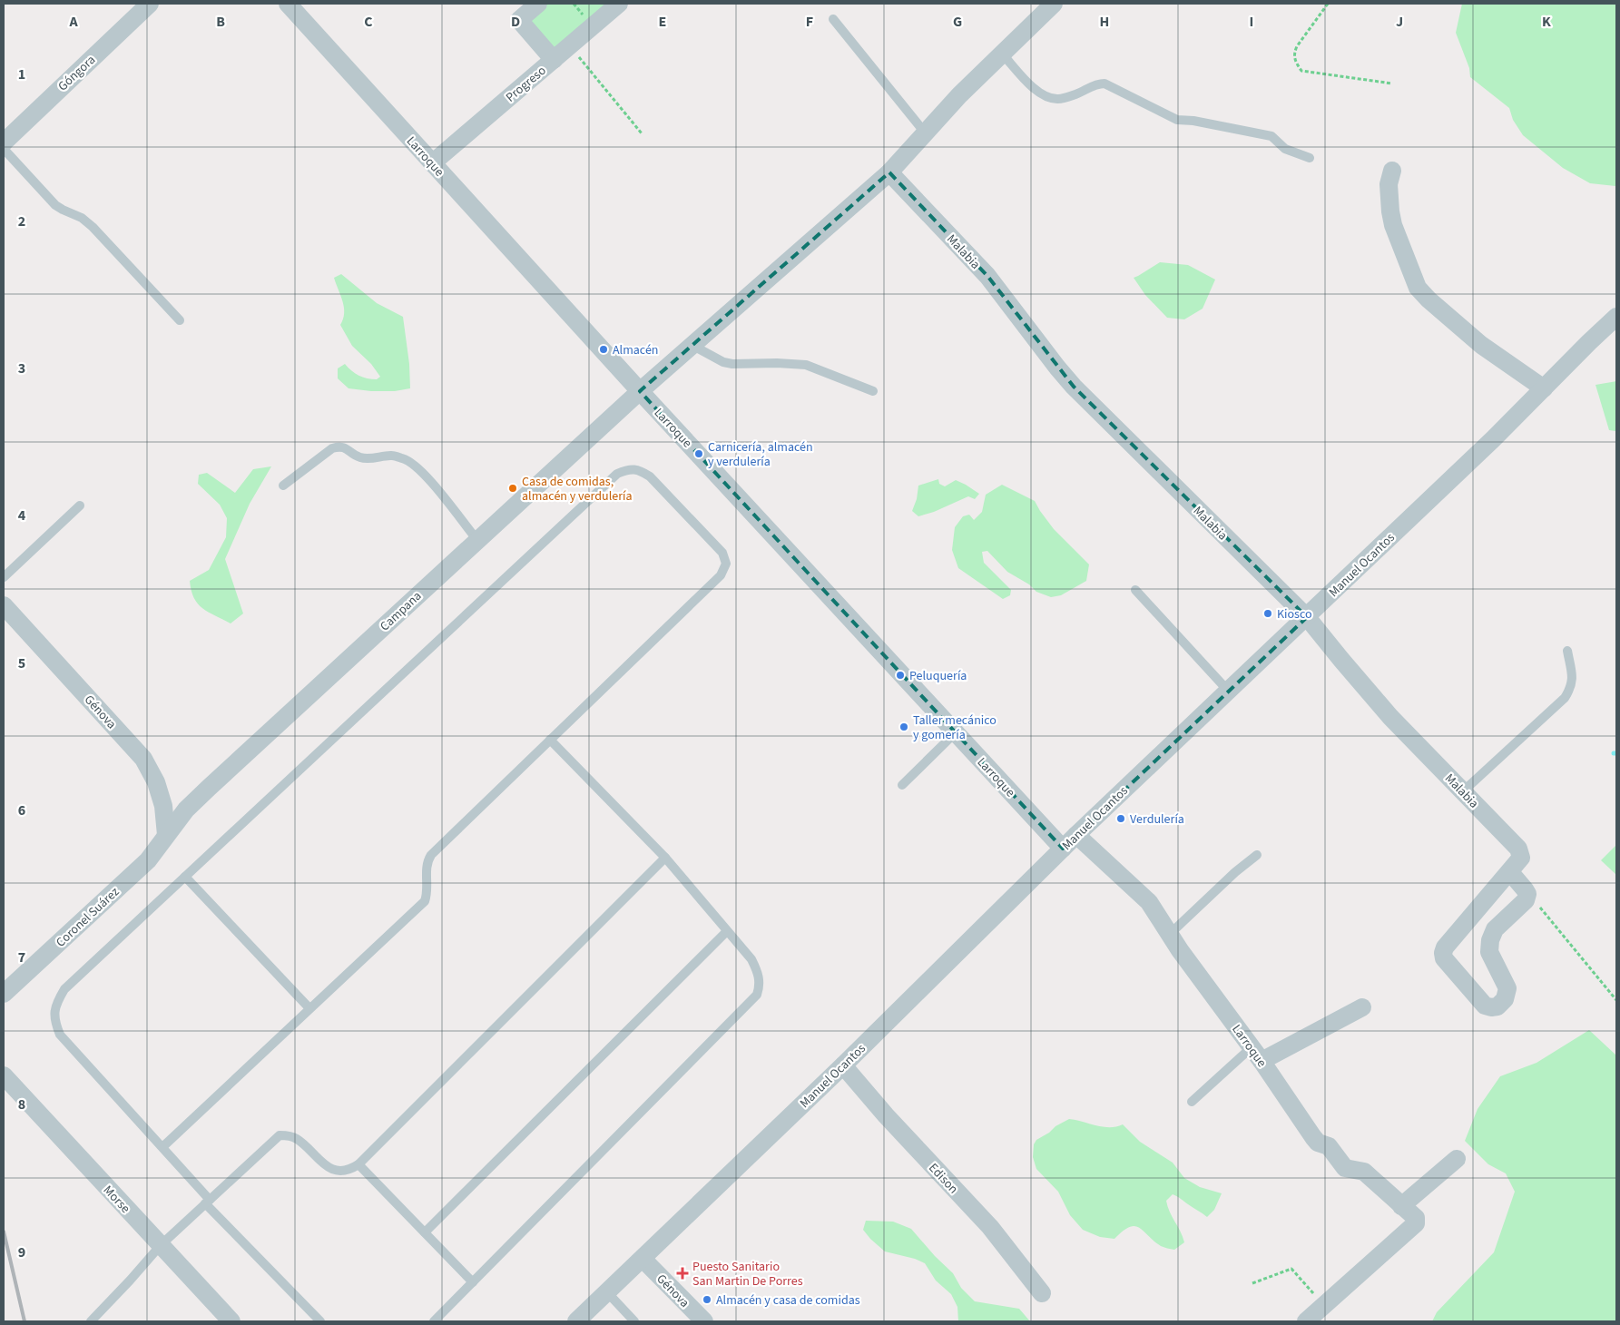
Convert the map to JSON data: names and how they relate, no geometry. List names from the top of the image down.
{
  "streets": {
    "street": [
      "Góngora",
      "Progreso",
      "Larroque",
      "Malabia",
      "Manuel Ocantos",
      "Campana",
      "Génova",
      "Coronel Suárez",
      "Edison",
      "Morse"
    ]
  },
  "crossings": [
    ["Progreso", "Larroque"],
    ["Larroque", "Manuel Ocantos"],
    ["Larroque", "Campana"],
    ["Malabia", "Manuel Ocantos"],
    ["Malabia", "Campana"],
    ["Manuel Ocantos", "Génova"],
    ["Manuel Ocantos", "Edison"],
    ["Campana", "Génova"],
    ["Campana", "Coronel Suárez"],
    ["Génova", "Coronel Suárez"]
  ],
  "places": {
    "other": [
      "Almacén",
      "Carnicería, almacén y verdulería",
      "Casa de comidas, almacén y verdulería",
      "Kiosco",
      "Peluquería",
      "Taller mecánico y gomería",
      "Verdulería",
      "Almacén y casa de comidas"
    ],
    "health": ["Puesto Sanitario San Martin De Porres"]
  },
  "grid": {
    "columns": [
      "A",
      "B",
      "C",
      "D",
      "E",
      "F",
      "G",
      "H",
      "I",
      "J",
      "K"
    ],
    "rows": [
      "1",
      "2",
      "3",
      "4",
      "5",
      "6",
      "7",
      "8",
      "9"
    ]
  }
}
